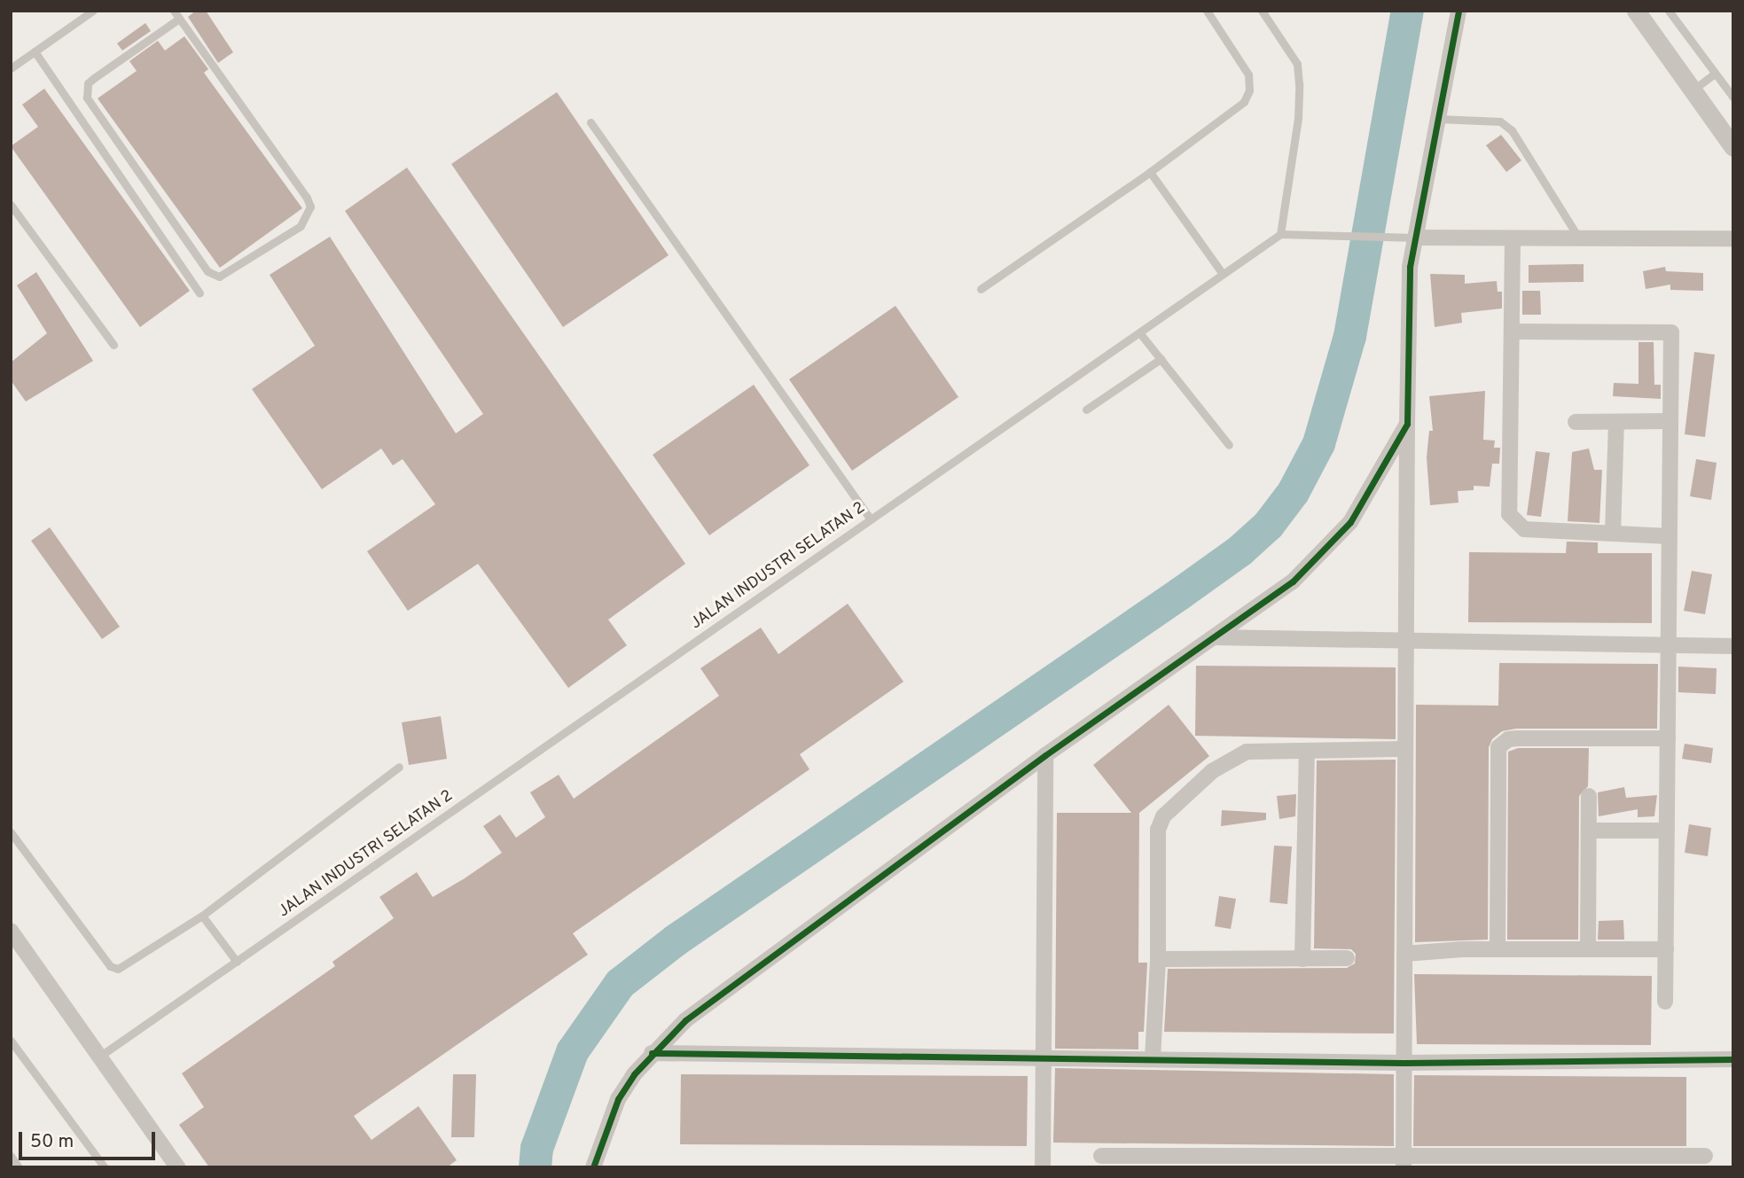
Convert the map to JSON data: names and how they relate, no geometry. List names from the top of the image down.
{
  "streets": {
    "lane": ["JALAN INDUSTRI SELATAN 2"]
  },
  "scale_bar": "50 m"
}
